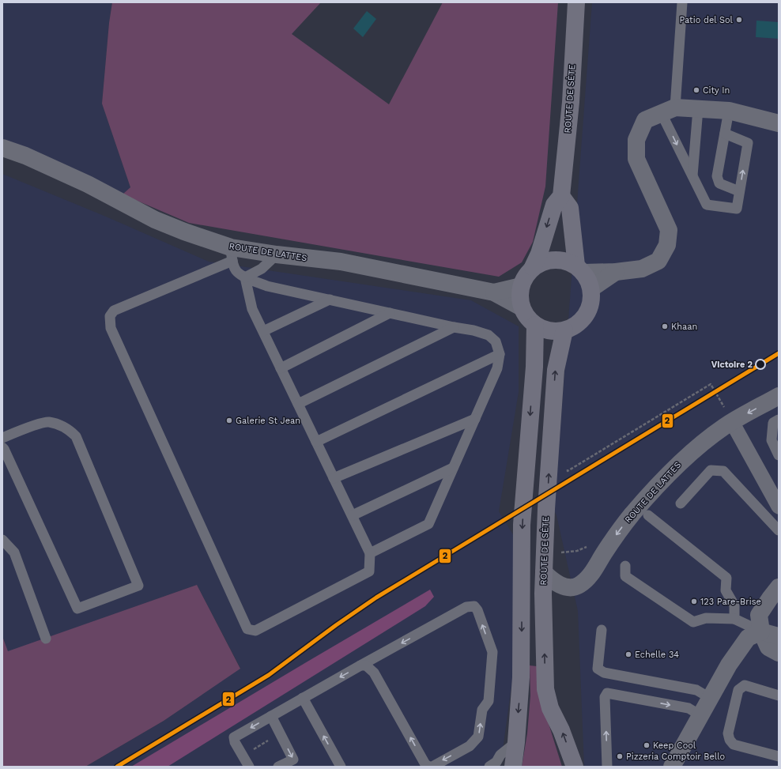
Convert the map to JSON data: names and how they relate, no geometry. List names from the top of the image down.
{
  "streets": {
    "main road": ["ROUTE DE SÈTE"],
    "street": ["ROUTE DE LATTES"]
  },
  "crossings": [
    ["ROUTE DE SÈTE", "ROUTE DE LATTES"]
  ],
  "places": [
    "Patio del Sol",
    "City In",
    "Khaan",
    "Victoire 2",
    "Galerie St Jean",
    "123 Pare-Brise",
    "Echelle 34",
    "Keep Cool",
    "Pizzeria Comptoir Bello"
  ],
  "lines": ["tram line 2"]
}
